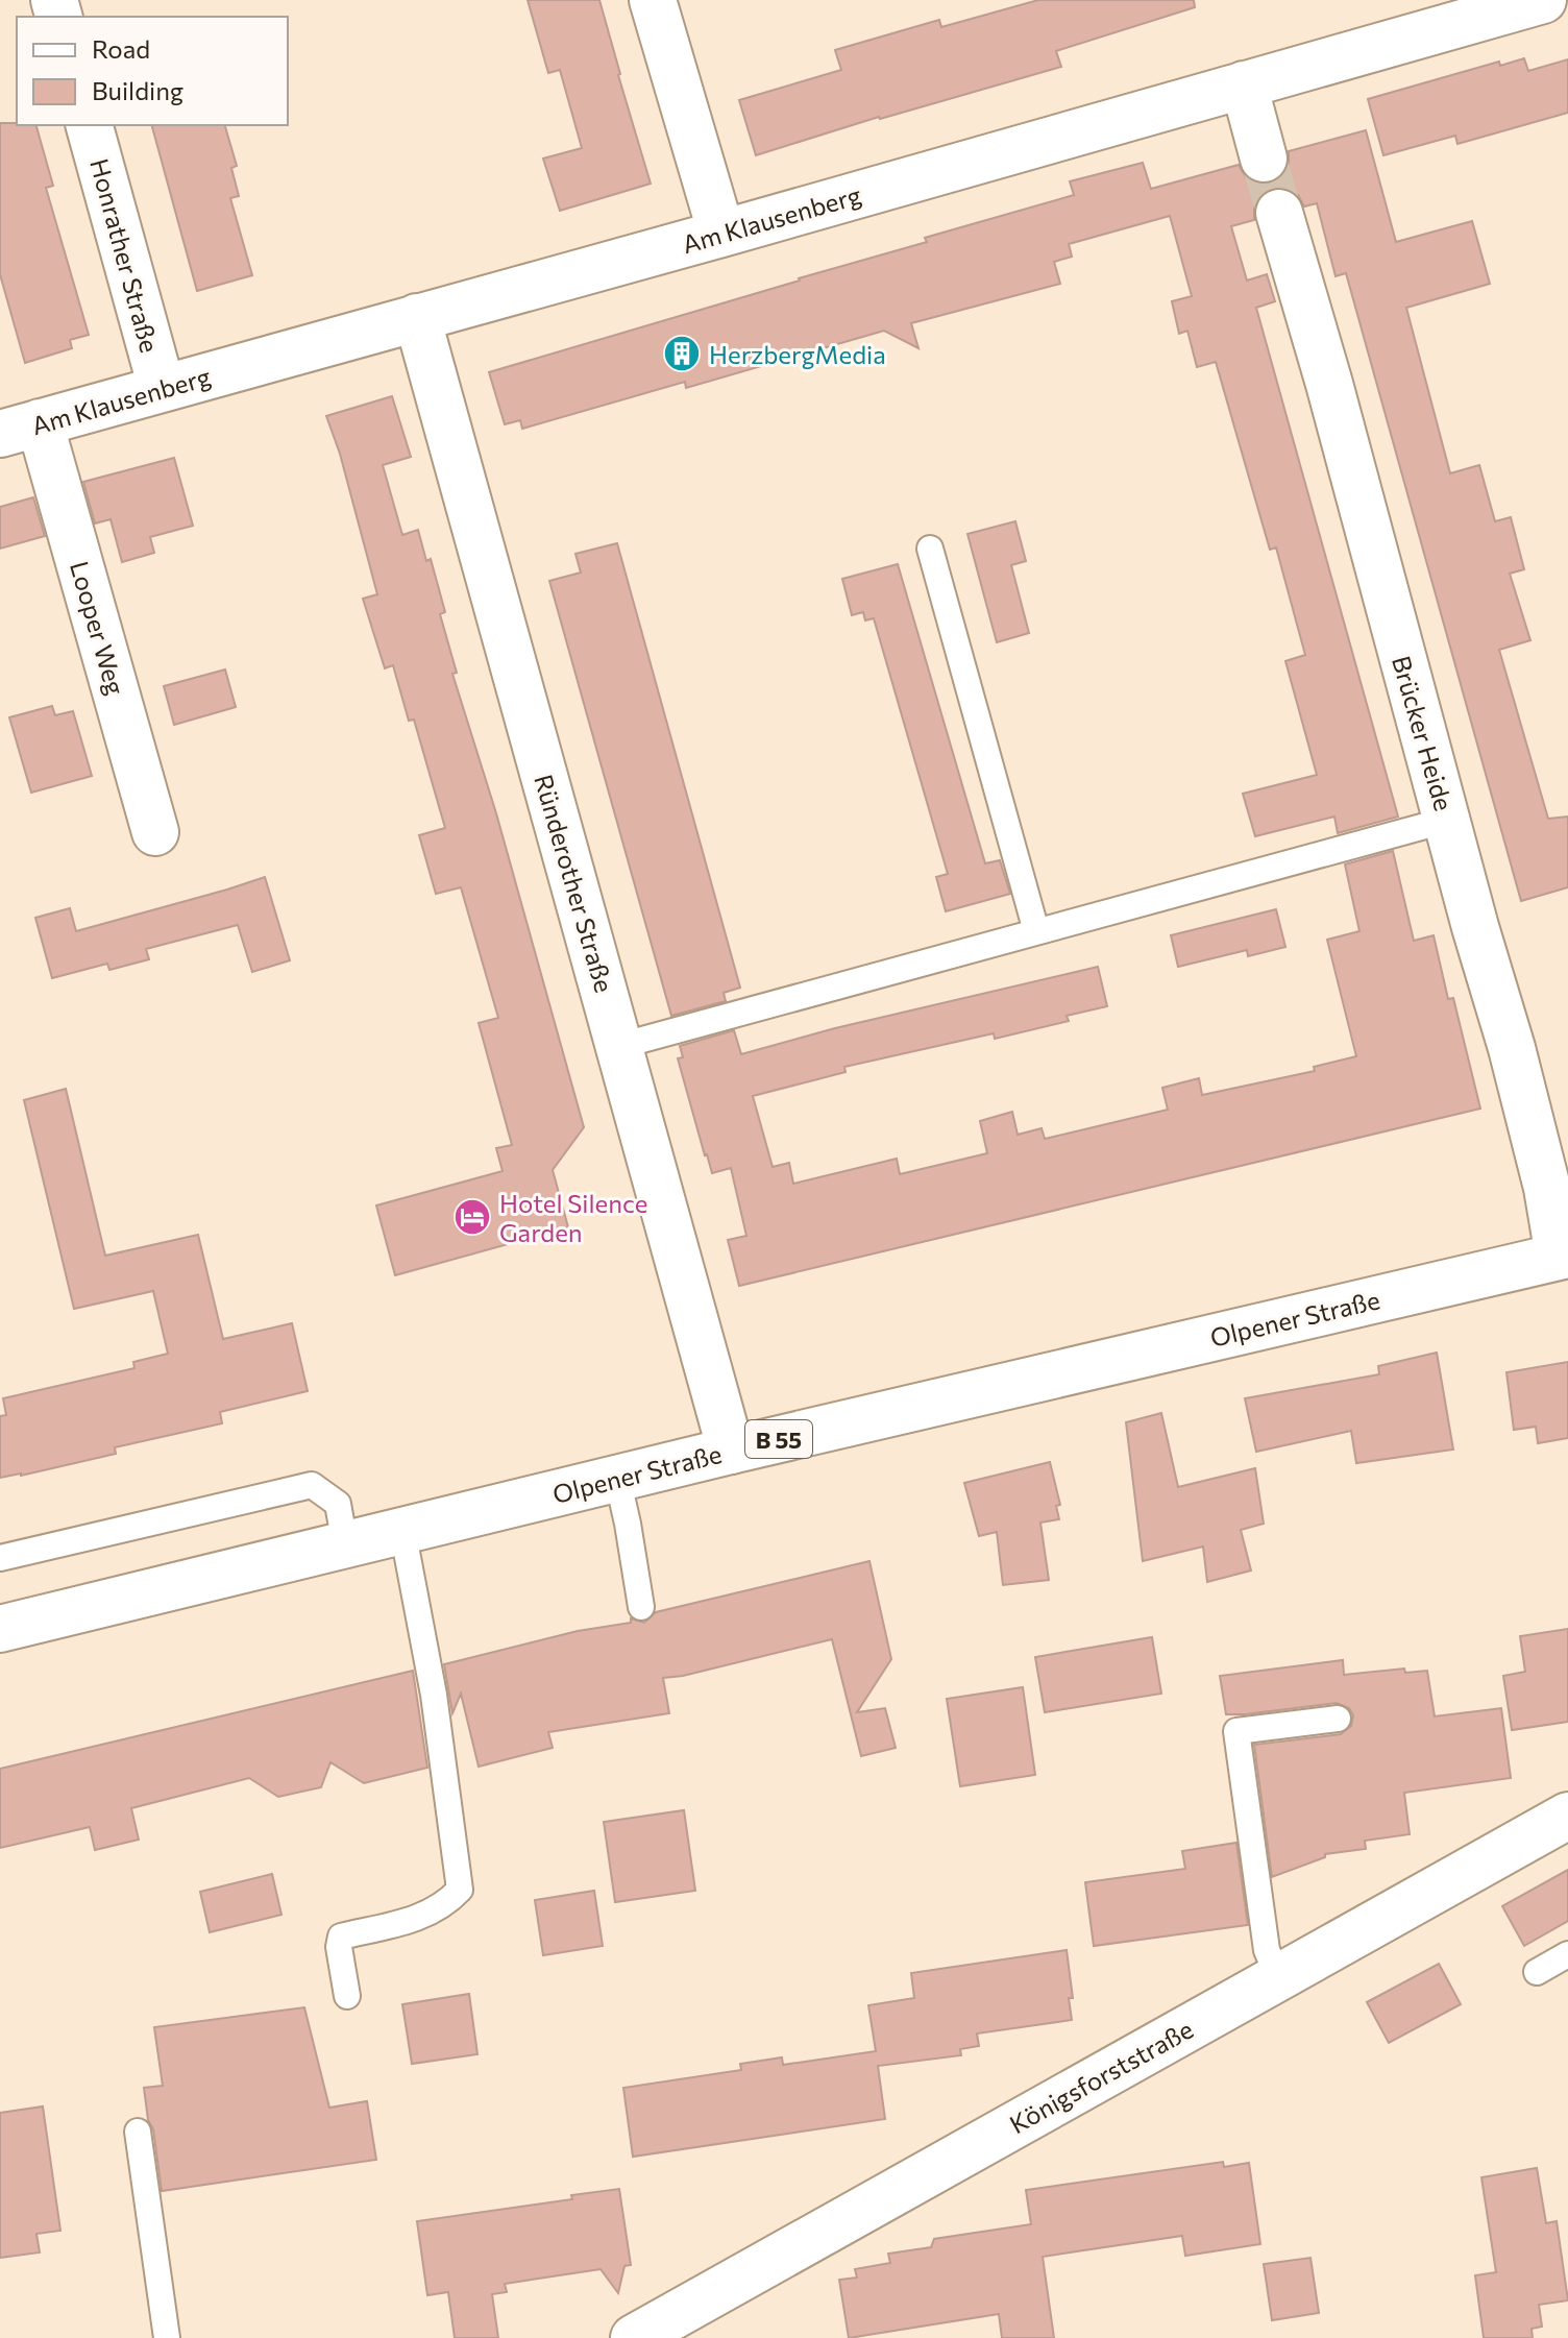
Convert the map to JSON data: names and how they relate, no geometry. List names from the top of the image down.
{
  "streets": {
    "street": [
      "Am Klausenberg",
      "Honrather Straße",
      "Looper Weg",
      "Brücker Heide",
      "Ründerother Straße",
      "Olpener Straße",
      "B 55",
      "Königsforststraße"
    ]
  },
  "crossings": [
    ["Am Klausenberg", "Honrather Straße"],
    ["Am Klausenberg", "Looper Weg"],
    ["Am Klausenberg", "Ründerother Straße"],
    ["Brücker Heide", "Olpener Straße"],
    ["Ründerother Straße", "Olpener Straße"]
  ],
  "places": {
    "building": ["HerzbergMedia"],
    "hotel": ["Hotel Silence Garden"]
  },
  "legend": ["Road", "Building"]
}
